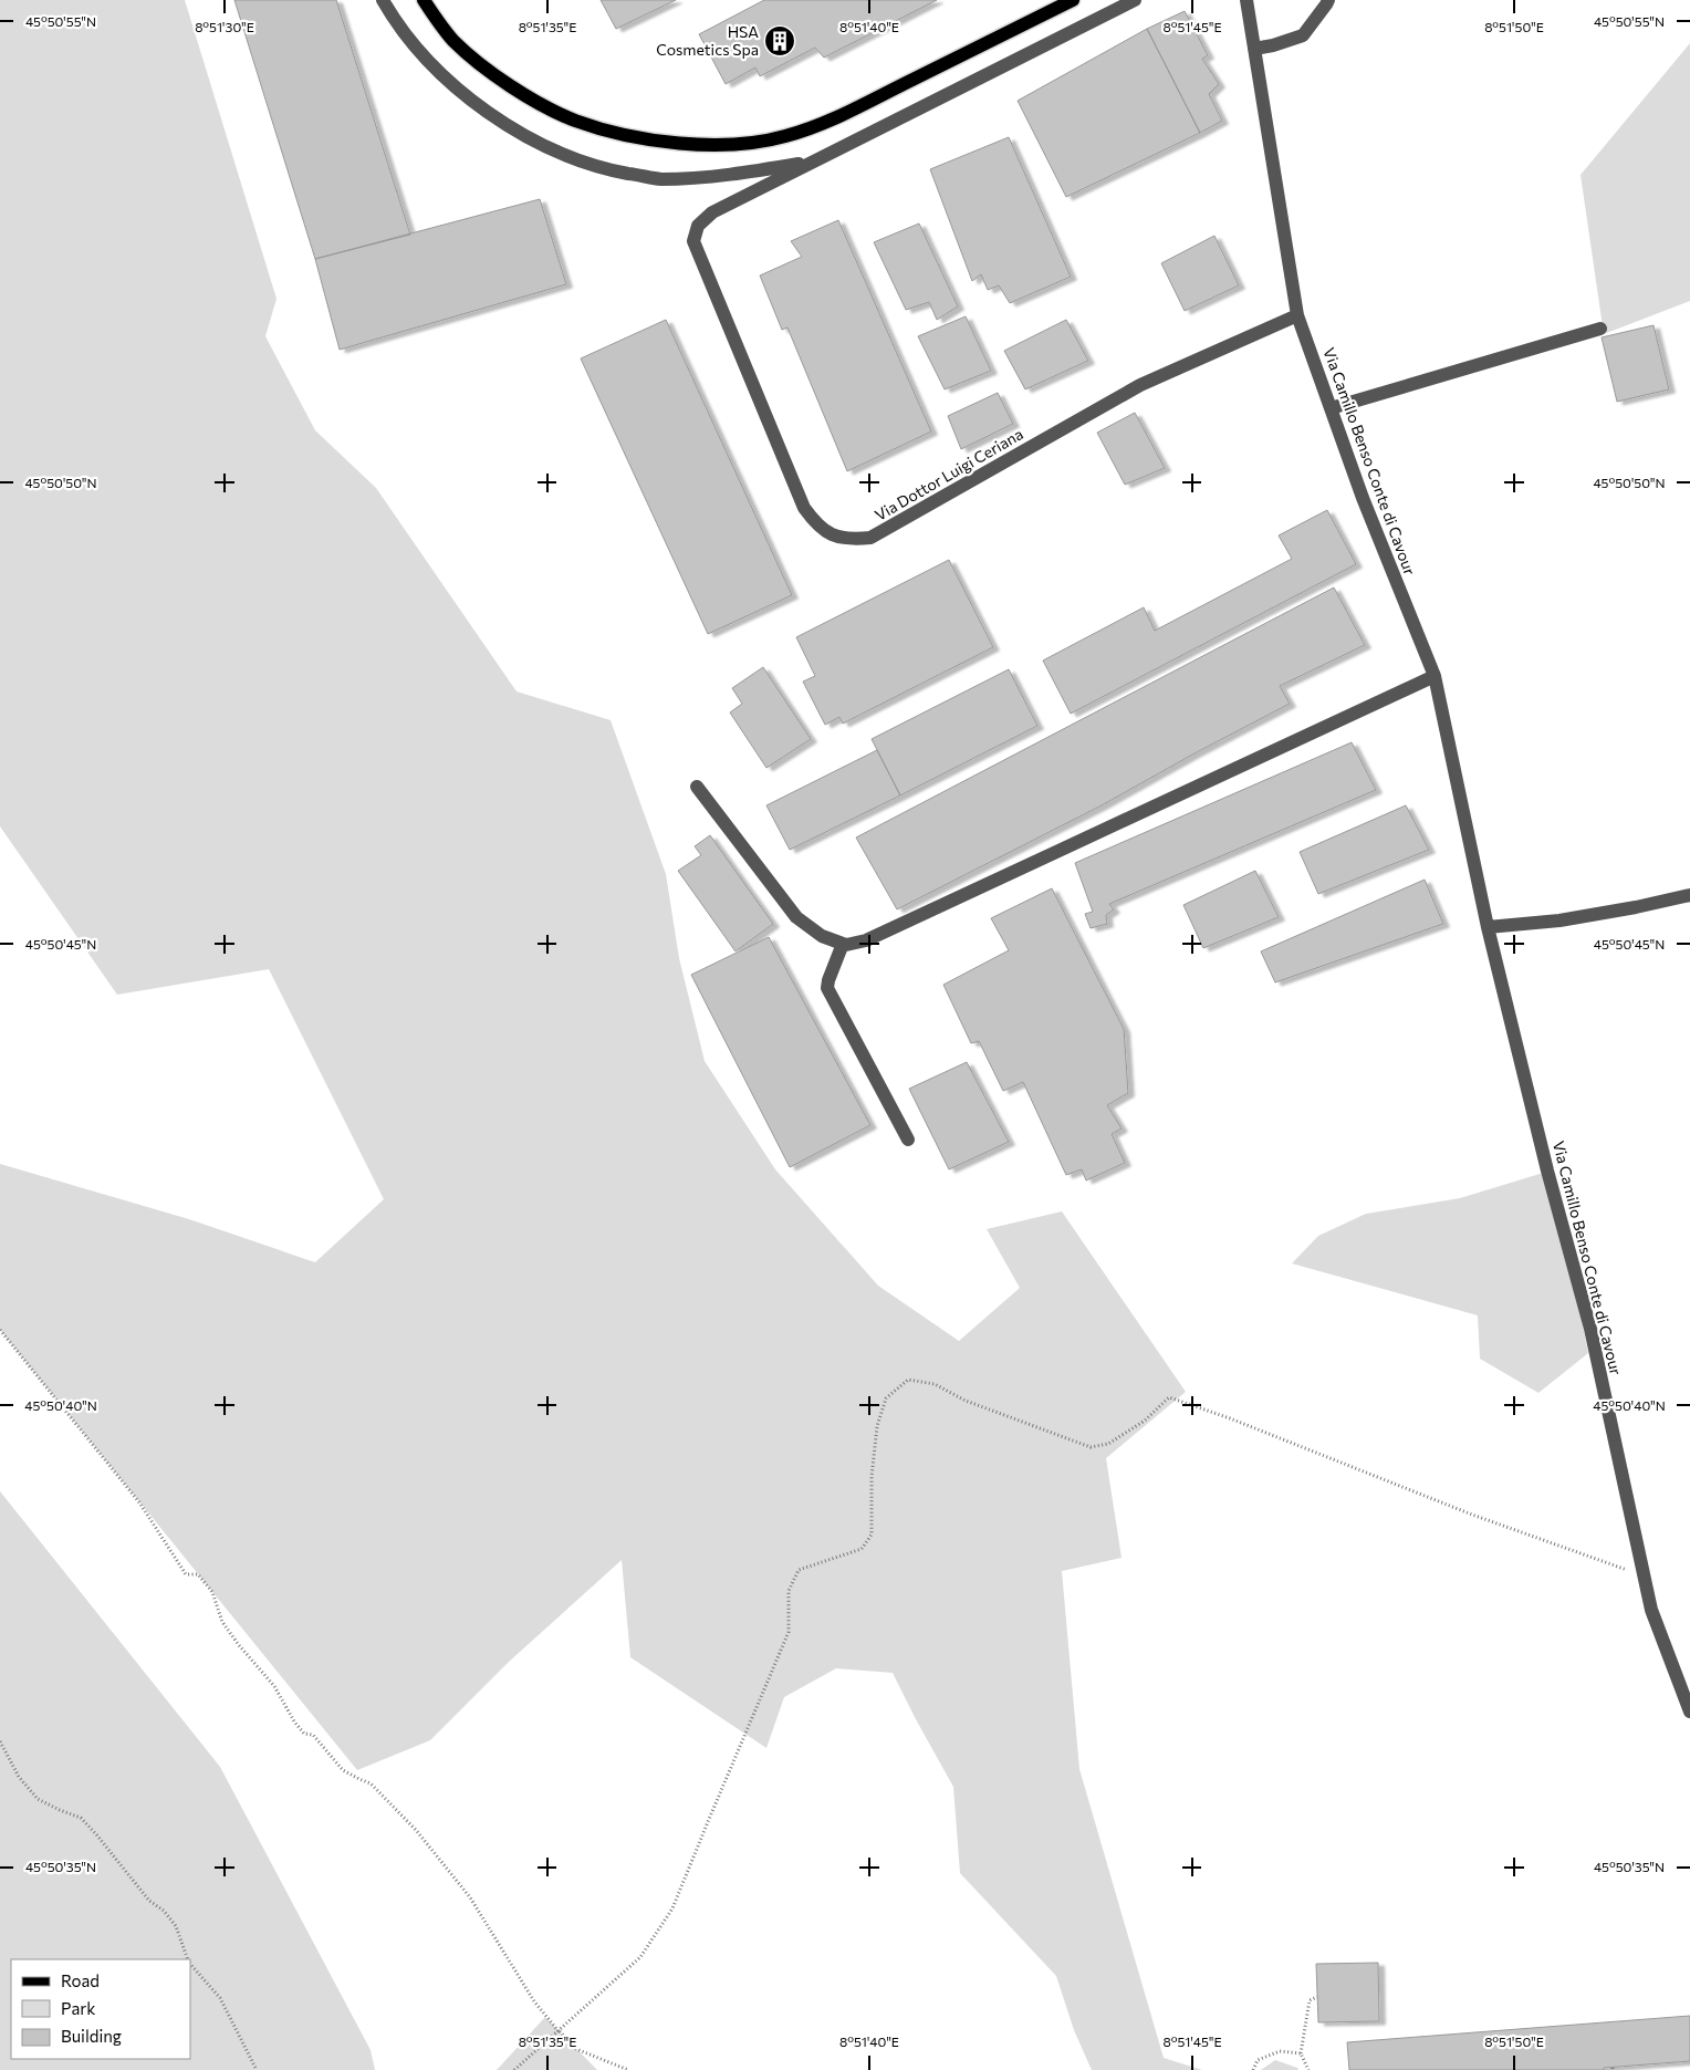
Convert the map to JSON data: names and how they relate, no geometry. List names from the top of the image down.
{
  "streets": {
    "street": ["Via Camillo Benso Conte di Cavour", "Via Dottor Luigi Ceriana"]
  },
  "crossings": [
    ["Via Camillo Benso Conte di Cavour", "Via Dottor Luigi Ceriana"]
  ],
  "places": {
    "building": ["HSA Cosmetics Spa"]
  },
  "legend": ["Road", "Park", "Building"],
  "coordinates": [
    "45°50'55\"N",
    "8°51'30\"E",
    "8°51'35\"E",
    "8°51'40\"E",
    "8°51'45\"E",
    "8°51'50\"E",
    "45°50'50\"N",
    "45°50'45\"N",
    "45°50'40\"N",
    "45°50'35\"N"
  ]
}
